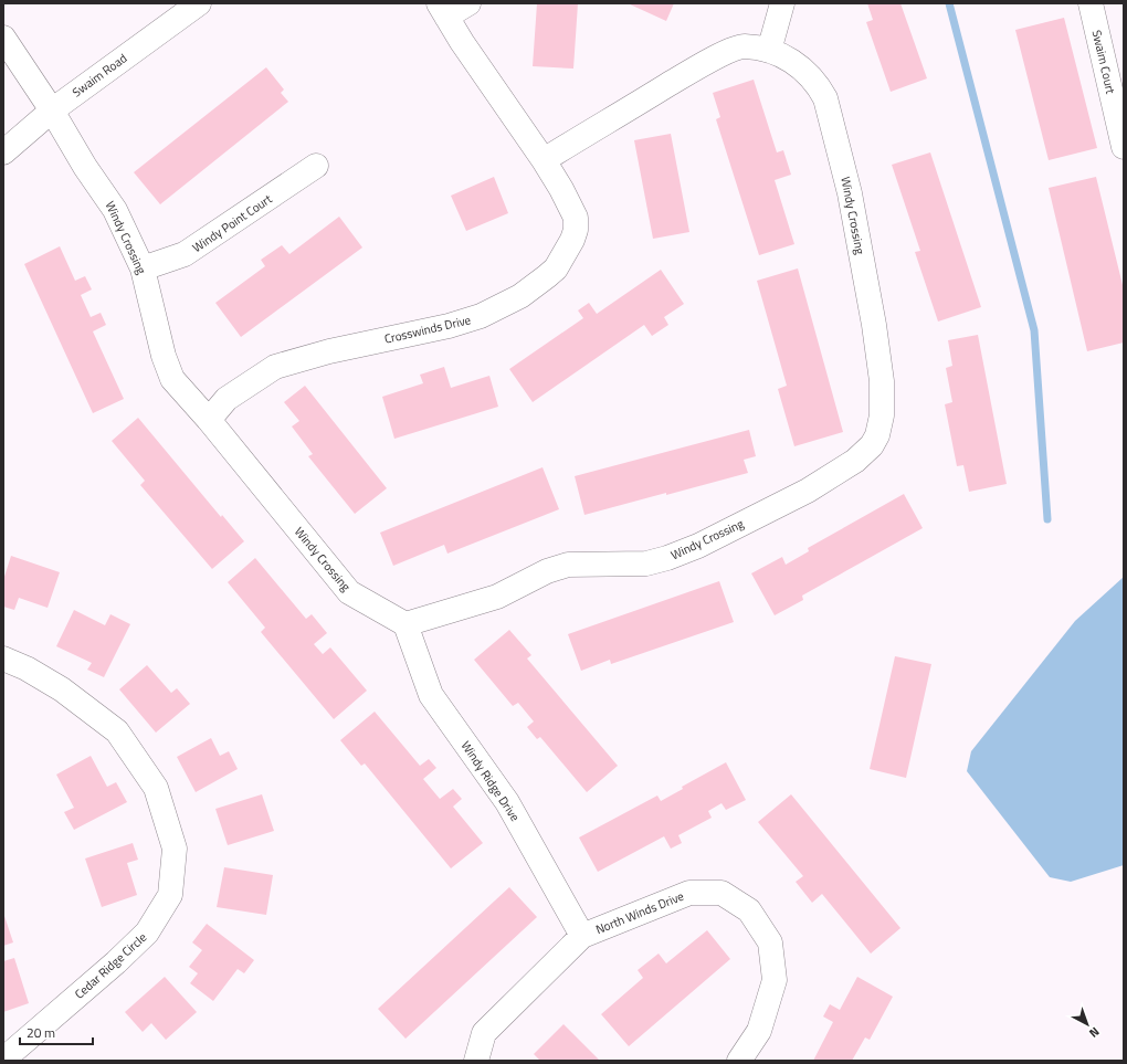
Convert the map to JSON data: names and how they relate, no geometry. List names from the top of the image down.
{
  "streets": {
    "street": [
      "Swaim Court",
      "Swaim Road",
      "Windy Crossing",
      "Windy Point Court",
      "Crosswinds Drive",
      "Windy Ridge Drive",
      "North Winds Drive",
      "Cedar Ridge Circle"
    ]
  },
  "crossings": [
    ["Swaim Road", "Windy Crossing"],
    ["Windy Crossing", "Windy Point Court"],
    ["Windy Crossing", "Crosswinds Drive"],
    ["Windy Crossing", "Windy Ridge Drive"],
    ["Windy Ridge Drive", "North Winds Drive"]
  ],
  "scale_bar": "20 m",
  "north": "bottom right"
}
